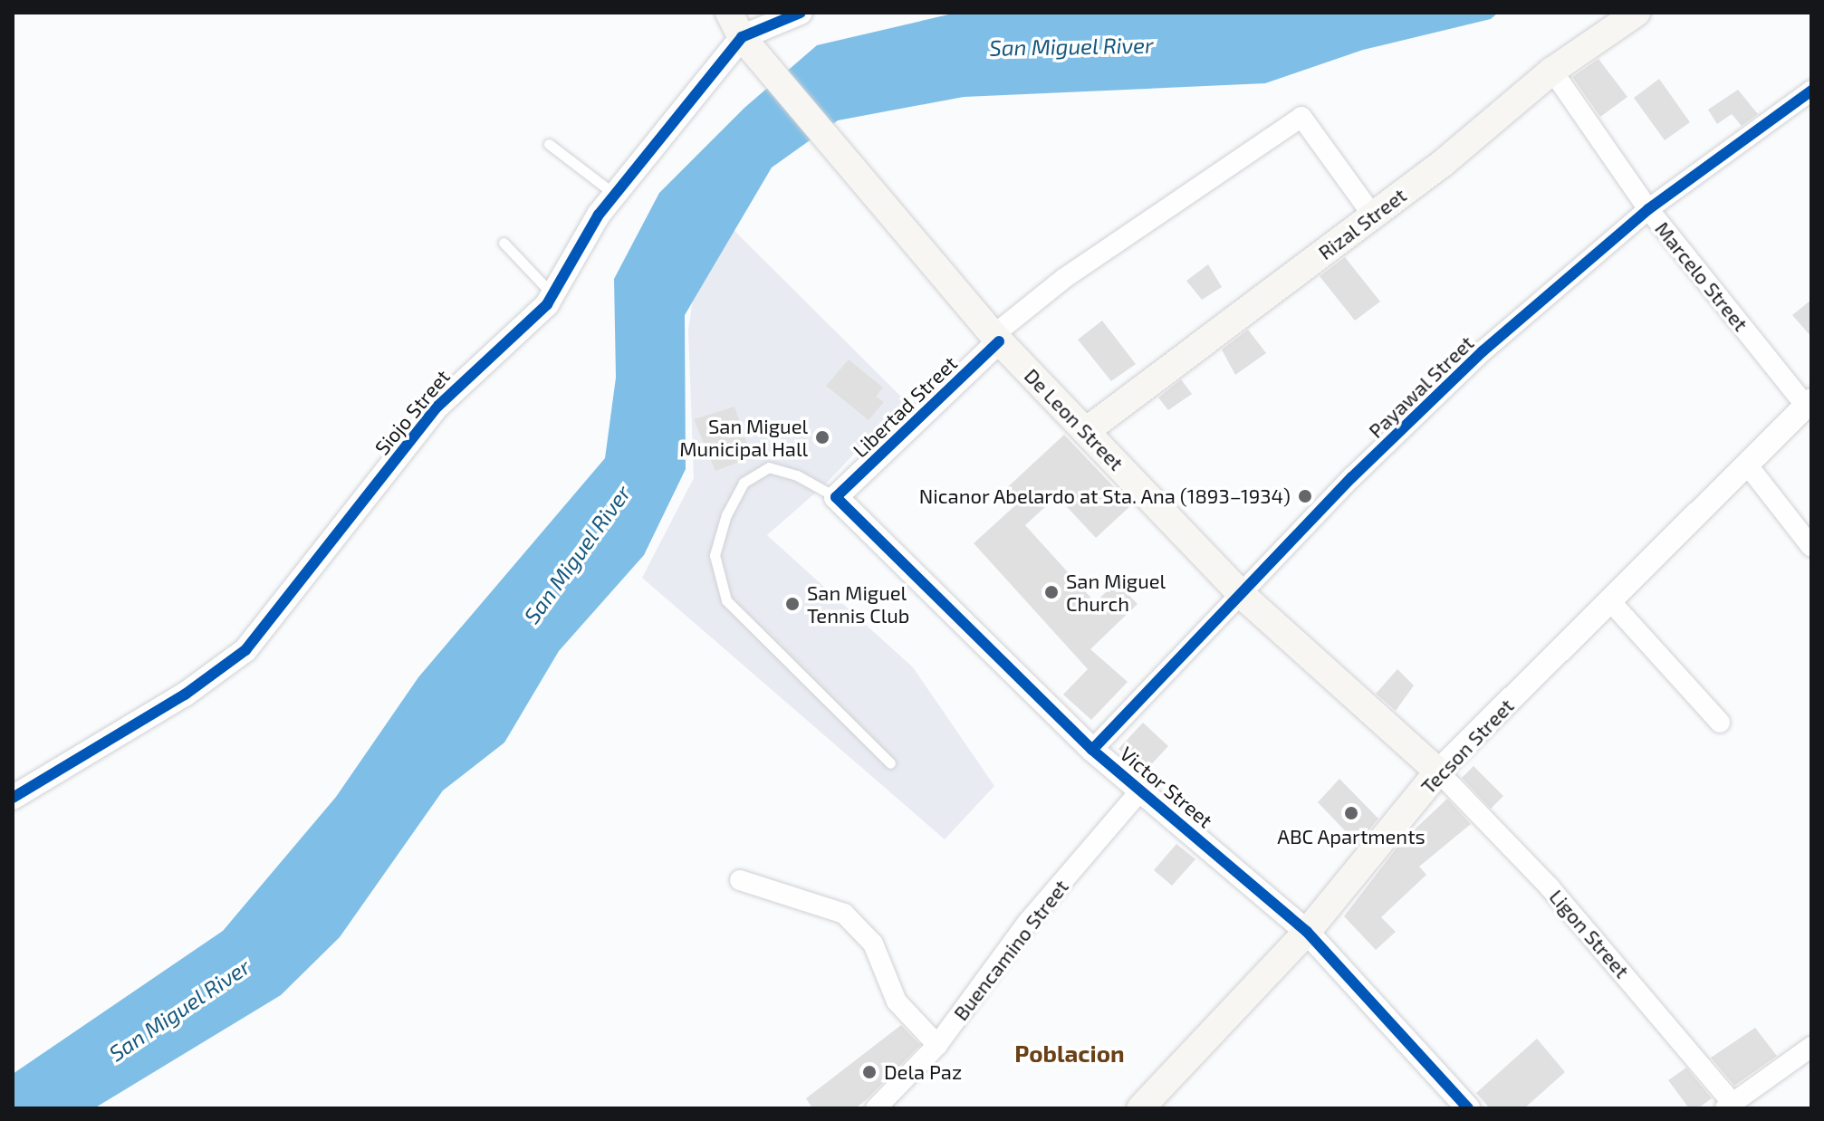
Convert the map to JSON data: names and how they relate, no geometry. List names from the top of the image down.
{
  "streets": {
    "main road": ["Rizal Street", "De Leon Street", "Tecson Street"],
    "street": [
      "Marcelo Street",
      "Payawal Street",
      "Libertad Street",
      "Siojo Street",
      "Victor Street",
      "Ligon Street",
      "Buencamino Street"
    ]
  },
  "crossings": [
    ["Rizal Street", "Marcelo Street"],
    ["Rizal Street", "Libertad Street"],
    ["Rizal Street", "De Leon Street"],
    ["Marcelo Street", "Payawal Street"],
    ["Marcelo Street", "Tecson Street"],
    ["Payawal Street", "De Leon Street"],
    ["Payawal Street", "Victor Street"],
    ["Libertad Street", "De Leon Street"],
    ["Libertad Street", "Victor Street"],
    ["Siojo Street", "De Leon Street"],
    ["De Leon Street", "Tecson Street"],
    ["De Leon Street", "Ligon Street"],
    ["Tecson Street", "Victor Street"],
    ["Tecson Street", "Ligon Street"],
    ["Victor Street", "Buencamino Street"]
  ],
  "districts": ["Poblacion"],
  "water": ["San Miguel River"],
  "places": [
    "San Miguel Municipal Hall",
    "Nicanor Abelardo at Sta. Ana (1893–1934)",
    "San Miguel Church",
    "San Miguel Tennis Club",
    "ABC Apartments",
    "Dela Paz"
  ]
}
